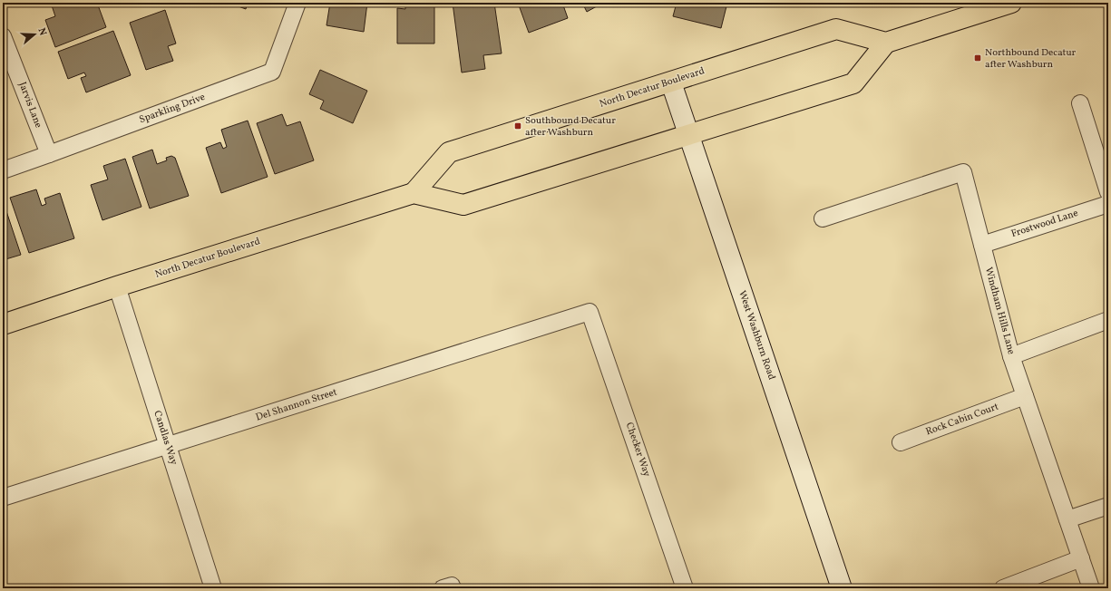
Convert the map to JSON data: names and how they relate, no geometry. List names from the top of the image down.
{
  "streets": {
    "main road": ["North Decatur Boulevard"],
    "street": [
      "Jarvis Lane",
      "Sparkling Drive",
      "Frostwood Lane",
      "Windham Hills Lane",
      "West Washburn Road",
      "Del Shannon Street",
      "Rock Cabin Court",
      "Candlas Way",
      "Checker Way"
    ]
  },
  "crossings": [
    ["North Decatur Boulevard", "West Washburn Road"],
    ["North Decatur Boulevard", "Candlas Way"],
    ["Jarvis Lane", "Sparkling Drive"],
    ["Frostwood Lane", "Windham Hills Lane"],
    ["Windham Hills Lane", "Rock Cabin Court"],
    ["Del Shannon Street", "Candlas Way"],
    ["Del Shannon Street", "Checker Way"]
  ],
  "places": {
    "transit": ["Northbound Decatur after Washburn", "Southbound Decatur after Washburn"]
  },
  "north": "right"
}
